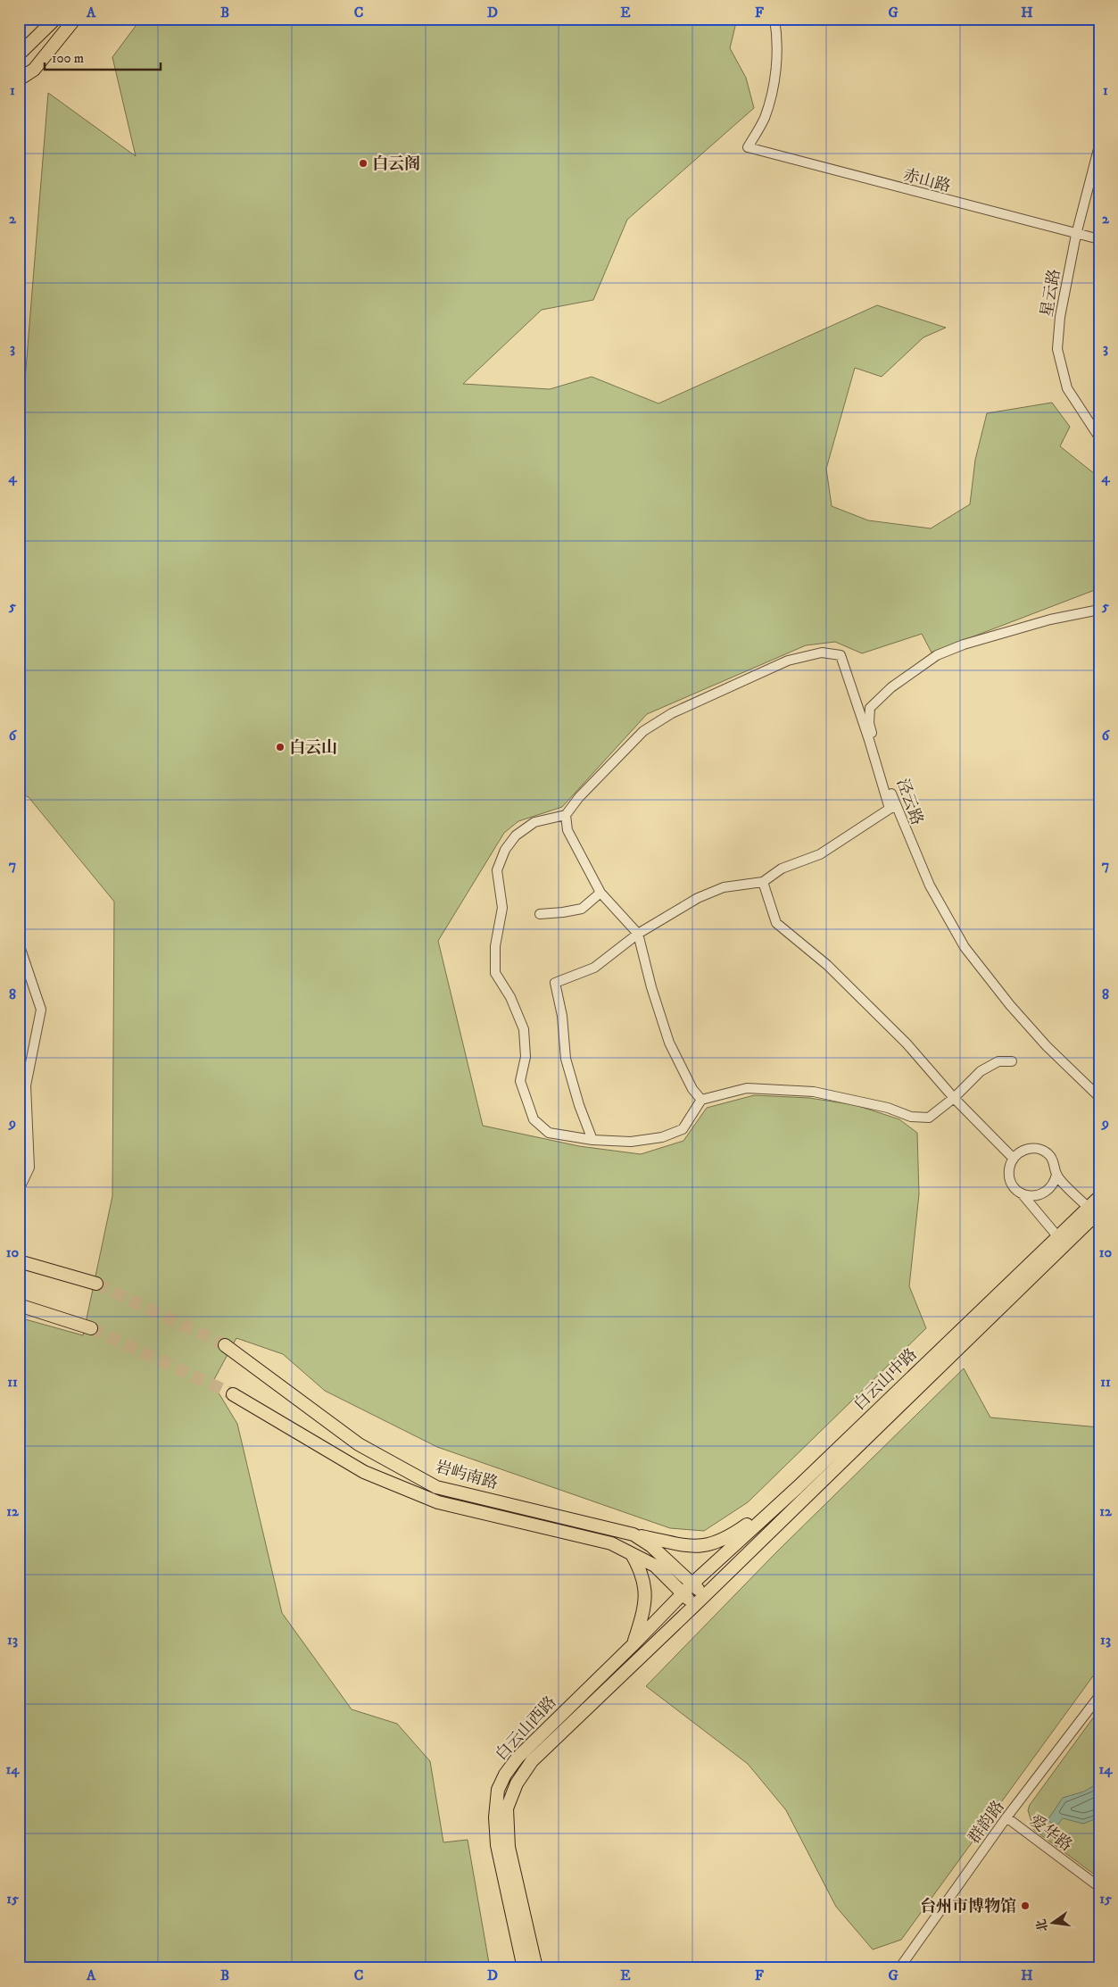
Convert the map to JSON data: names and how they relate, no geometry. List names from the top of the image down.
{
  "streets": {
    "main road": ["白云山中路", "岩屿南路", "白云山西路"],
    "street": [
      "赤山路",
      "星云路",
      "泾云路",
      "群韵路",
      "爱华路"
    ]
  },
  "crossings": [
    ["赤山路", "星云路"],
    ["白云山中路", "岩屿南路"],
    ["白云山中路", "白云山西路"],
    ["岩屿南路", "白云山西路"],
    ["群韵路", "爱华路"]
  ],
  "places": ["白云阁", "白云山", "台州市博物馆"],
  "scale_bar": "100 m",
  "north": "left",
  "grid": {
    "columns": [
      "A",
      "B",
      "C",
      "D",
      "E",
      "F",
      "G",
      "H"
    ],
    "rows": [
      "1",
      "2",
      "3",
      "4",
      "5",
      "6",
      "7",
      "8",
      "9",
      "10",
      "11",
      "12",
      "13",
      "14",
      "15"
    ]
  }
}
